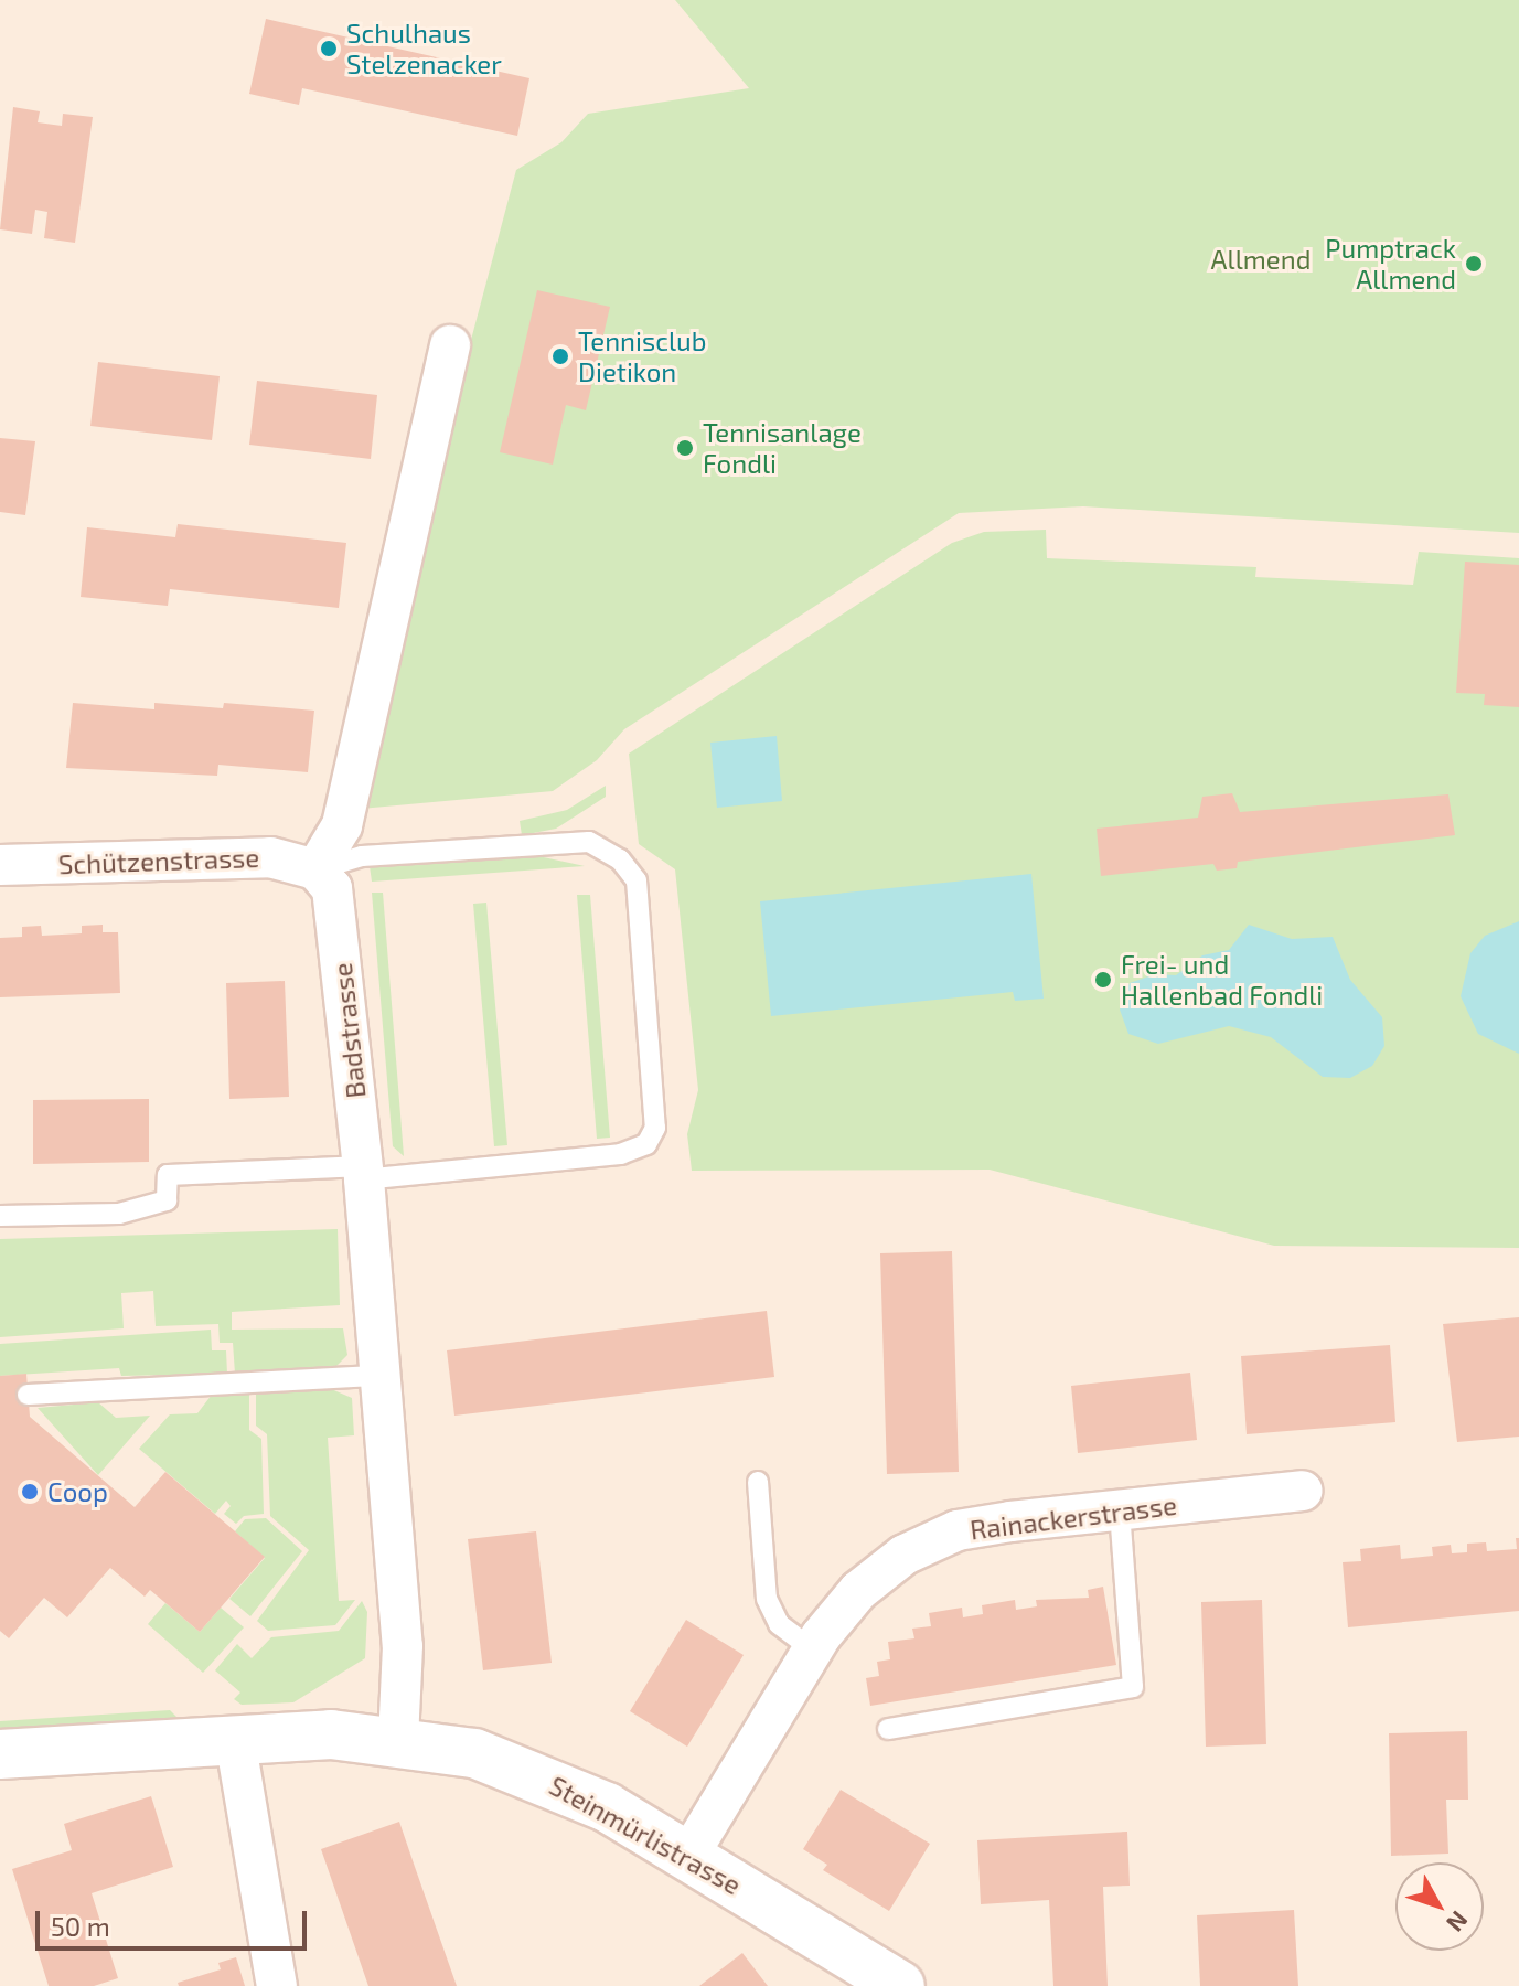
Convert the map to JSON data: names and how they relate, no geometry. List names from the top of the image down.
{
  "streets": {
    "street": [
      "Schützenstrasse",
      "Badstrasse",
      "Rainackerstrasse",
      "Steinmürlistrasse"
    ]
  },
  "crossings": [
    ["Schützenstrasse", "Badstrasse"],
    ["Badstrasse", "Steinmürlistrasse"],
    ["Rainackerstrasse", "Steinmürlistrasse"]
  ],
  "parks": ["Allmend"],
  "places": [
    "Schulhaus Stelzenacker",
    "Pumptrack Allmend",
    "Tennisclub Dietikon",
    "Tennisanlage Fondli",
    "Frei- und Hallenbad Fondli",
    "Coop"
  ],
  "scale_bar": "50 m",
  "north": "bottom right"
}
